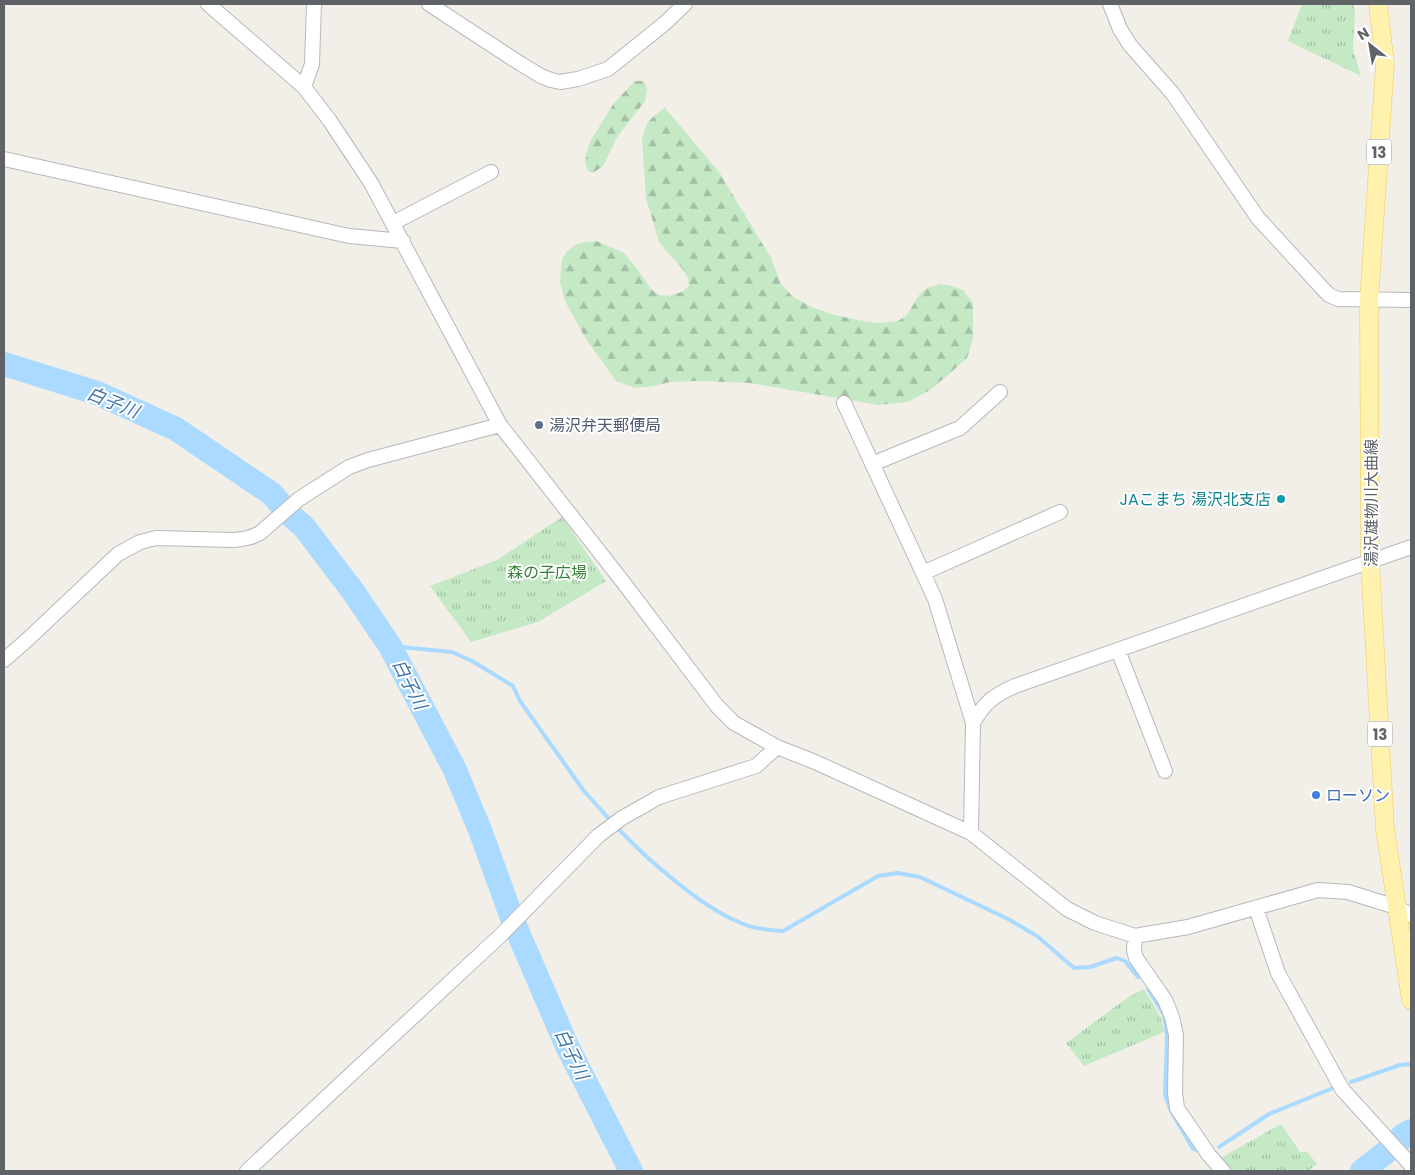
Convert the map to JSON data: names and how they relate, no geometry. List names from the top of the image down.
{
  "streets": {
    "main road": ["13", "湯沢雄物川大曲線"]
  },
  "water": ["白子川"],
  "parks": ["森の子広場"],
  "places": ["湯沢弁天郵便局", "JAこまち 湯沢北支店", "ローソン"],
  "north": "top left"
}
